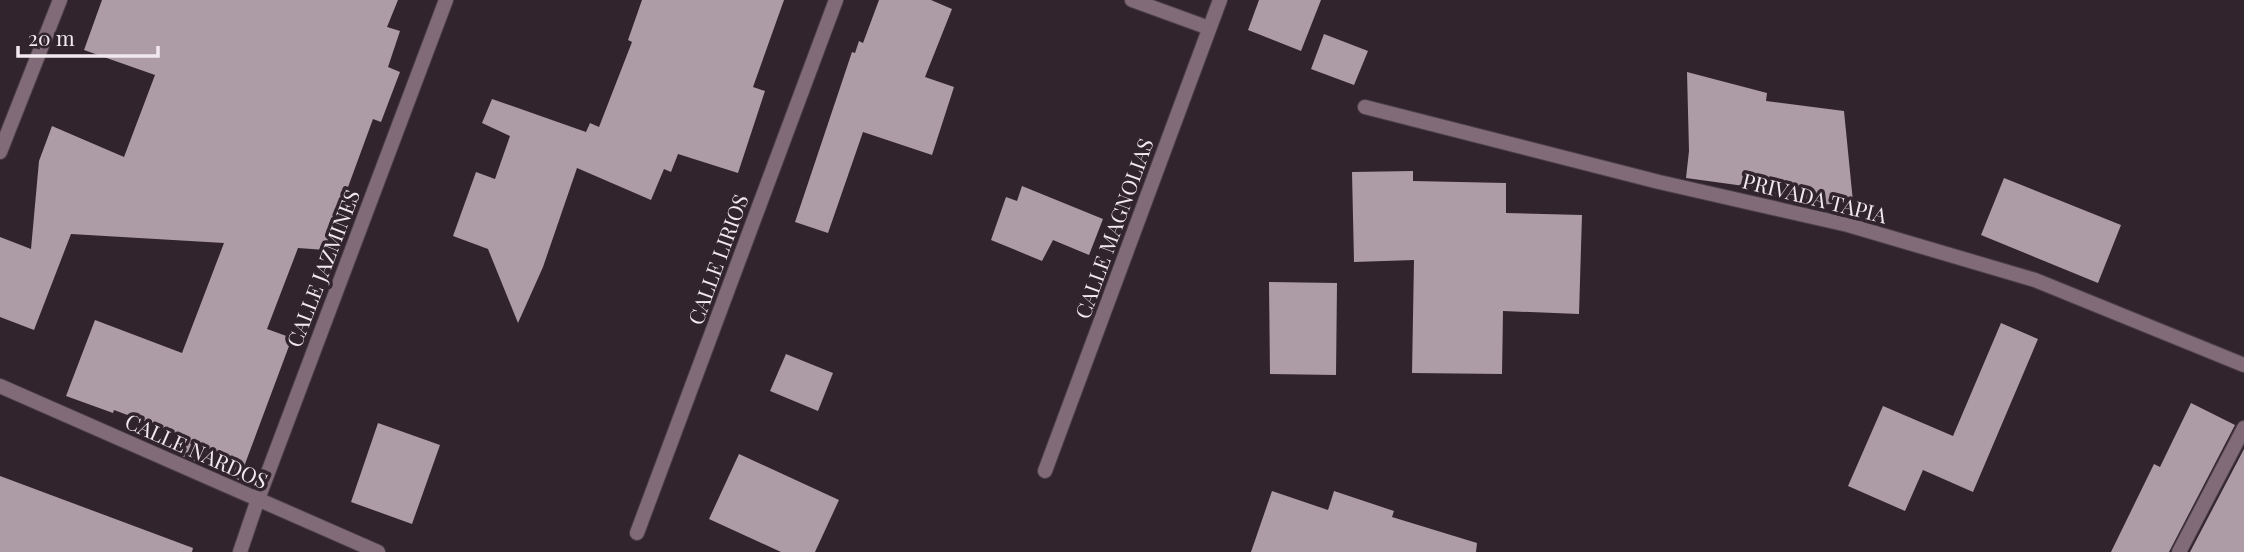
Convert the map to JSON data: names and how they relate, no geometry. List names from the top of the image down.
{
  "streets": {
    "street": [
      "PRIVADA TAPIA",
      "CALLE MAGNOLIAS",
      "CALLE LIRIOS",
      "CALLE JAZMINES",
      "CALLE NARDOS"
    ]
  },
  "crossings": [
    ["CALLE JAZMINES", "CALLE NARDOS"]
  ],
  "scale_bar": "20 m"
}
